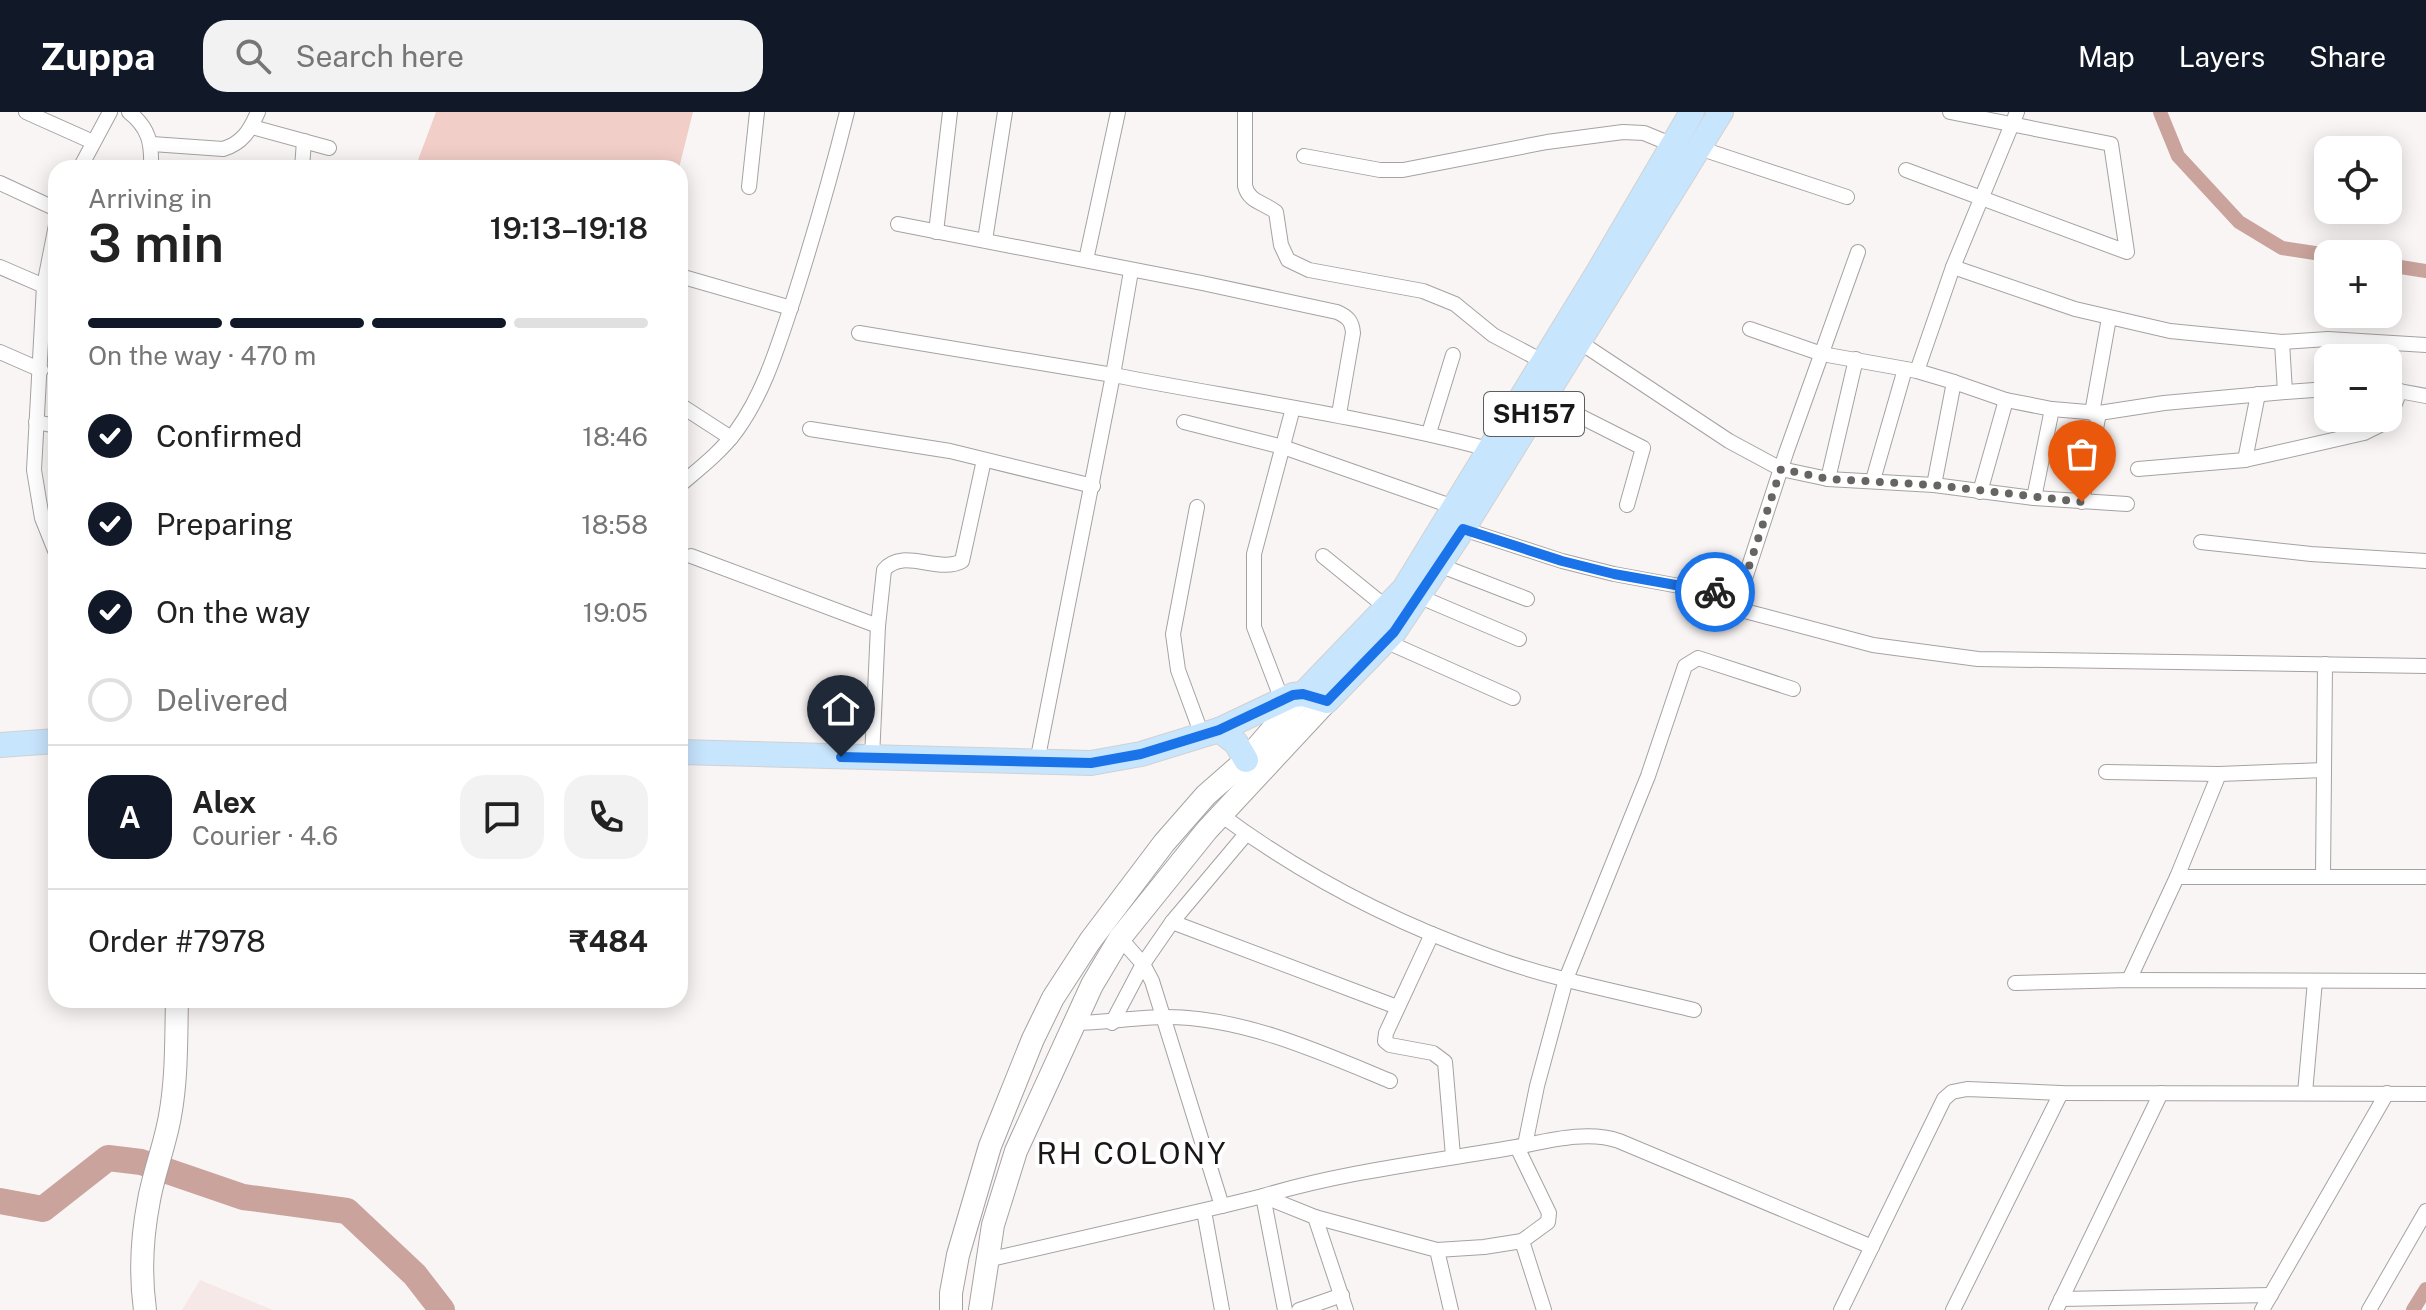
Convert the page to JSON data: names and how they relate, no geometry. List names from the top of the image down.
{
  "streets": {
    "main road": ["SH157"]
  },
  "districts": ["RH COLONY"],
  "page": {
    "header": "Zuppa",
    "search": "Search here",
    "nav": ["Map", "Layers", "Share"],
    "map_buttons": ["+", "−"],
    "heading": ["3 min", "Arriving in", "19:13–19:18"],
    "panel": [
      "Alex",
      "Courier · 4.6",
      "Order #7978",
      "₹484"
    ],
    "bar": "On the way · 470 m",
    "list": [
      ["Confirmed", "18:46"],
      ["Preparing", "18:58"],
      ["On the way", "19:05"],
      "Delivered"
    ],
    "round": "A"
  }
}
